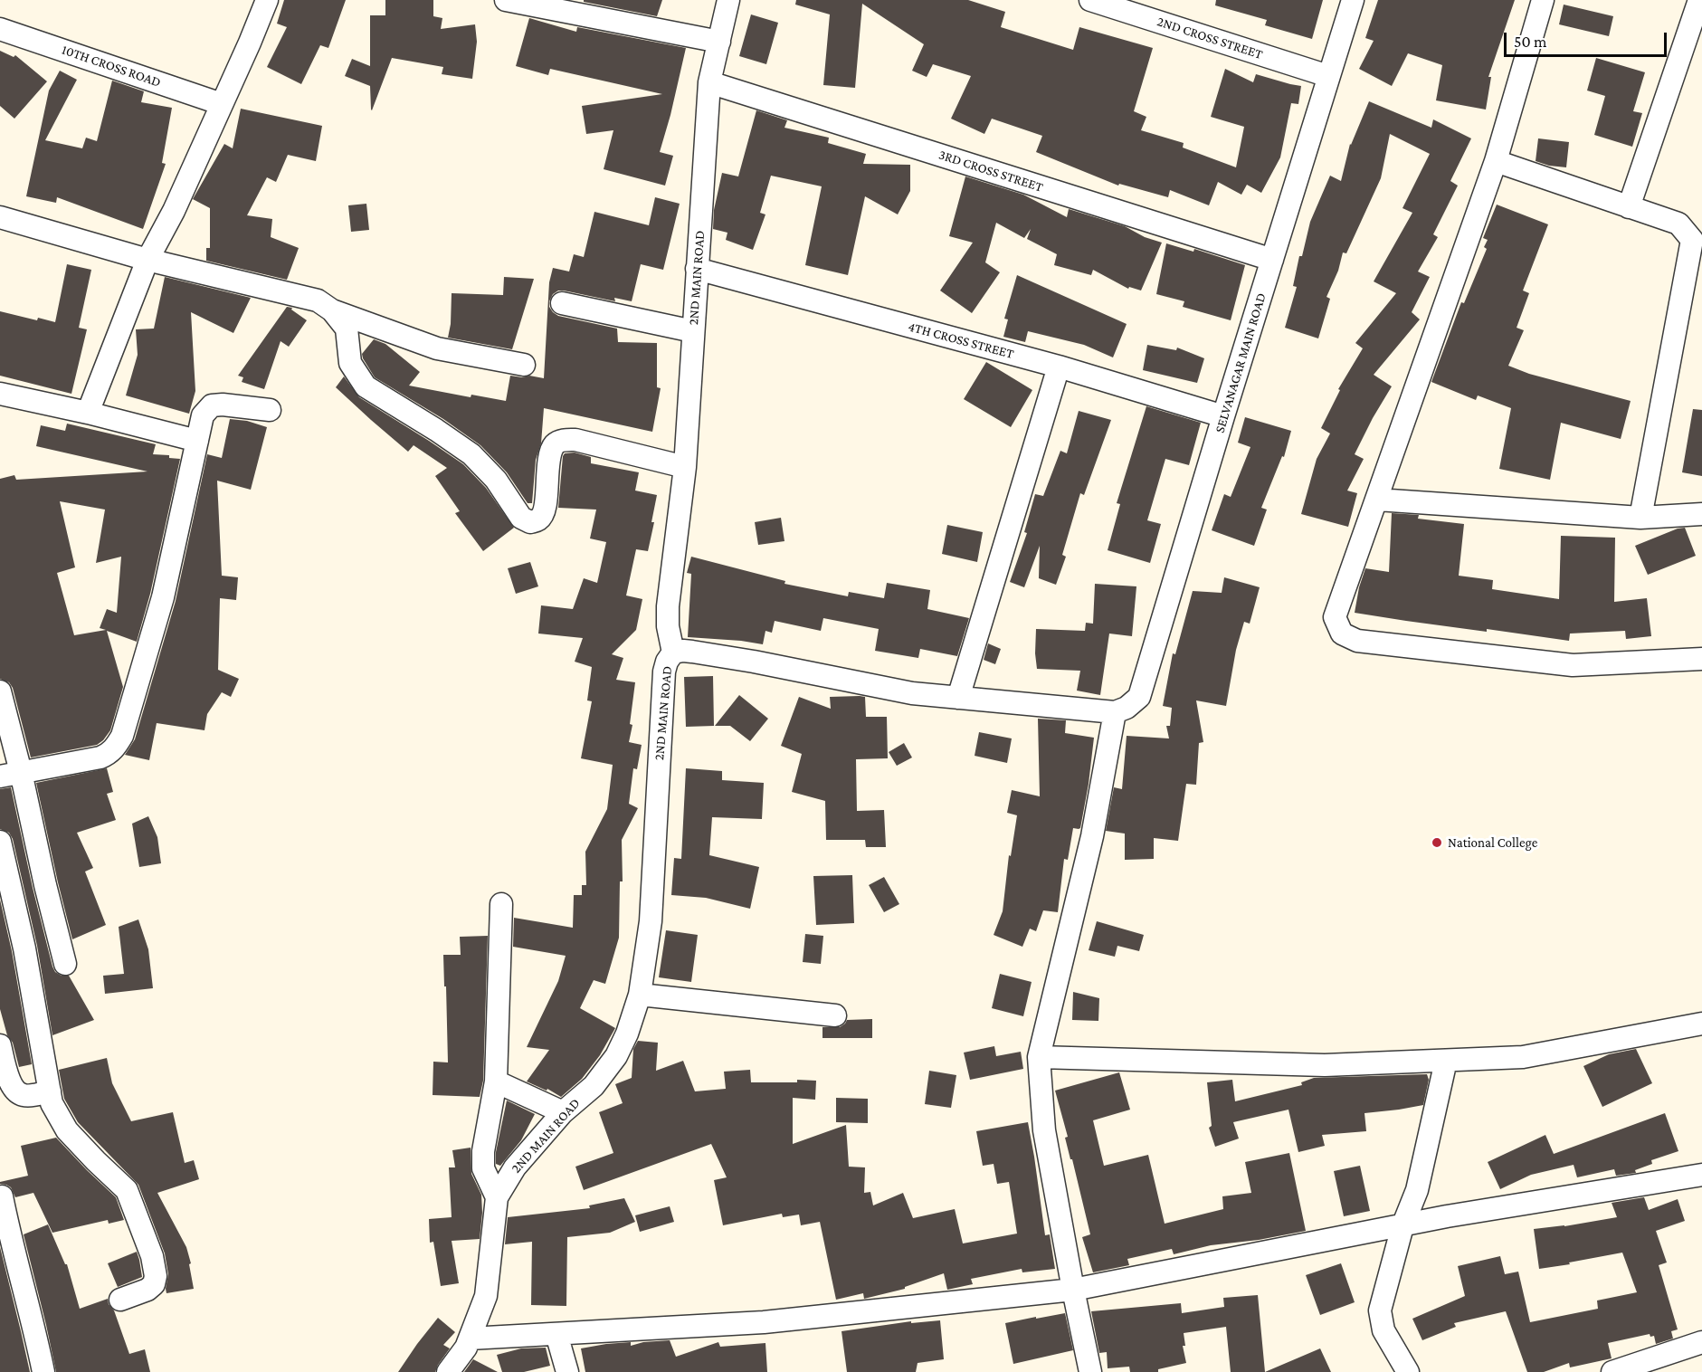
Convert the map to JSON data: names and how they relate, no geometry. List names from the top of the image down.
{
  "streets": {
    "street": [
      "2ND CROSS STREET",
      "10TH CROSS ROAD",
      "3RD CROSS STREET",
      "2ND MAIN ROAD",
      "4TH CROSS STREET",
      "SELVANAGAR MAIN ROAD"
    ]
  },
  "crossings": [
    ["2ND CROSS STREET", "SELVANAGAR MAIN ROAD"],
    ["3RD CROSS STREET", "2ND MAIN ROAD"],
    ["3RD CROSS STREET", "SELVANAGAR MAIN ROAD"],
    ["2ND MAIN ROAD", "4TH CROSS STREET"],
    ["4TH CROSS STREET", "SELVANAGAR MAIN ROAD"]
  ],
  "places": ["National College"],
  "scale_bar": "50 m"
}
